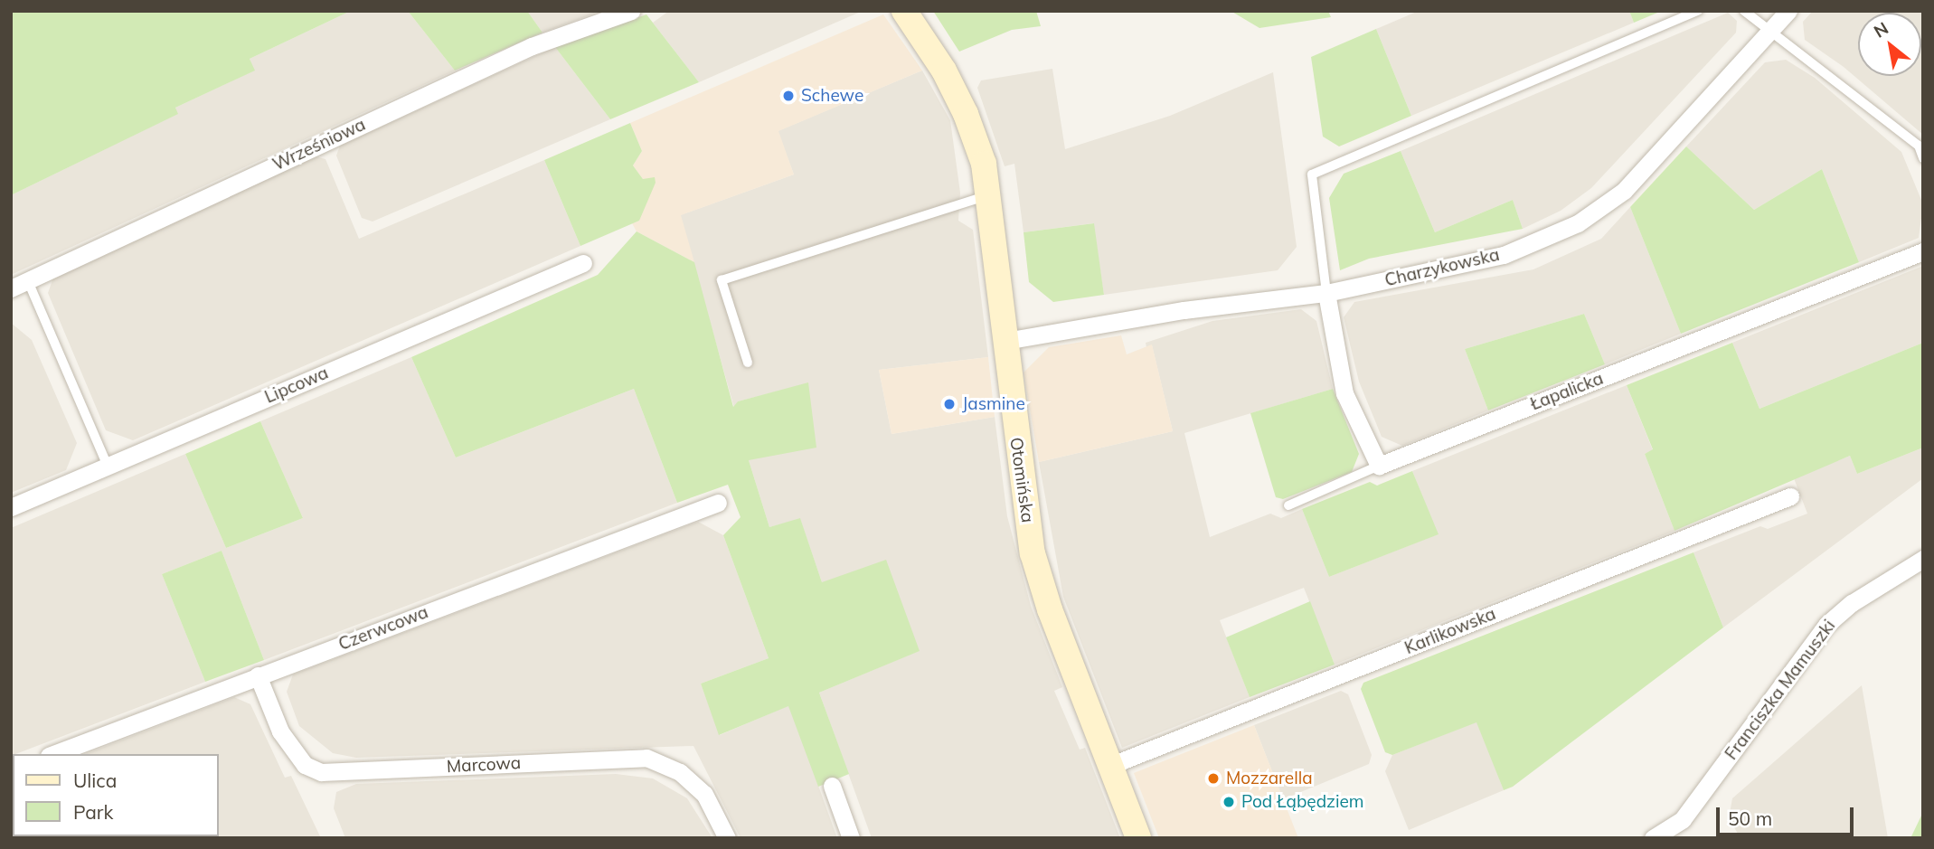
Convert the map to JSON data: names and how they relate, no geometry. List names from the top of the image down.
{
  "streets": {
    "street": [
      "Wrześniowa",
      "Charzykowska",
      "Lipcowa",
      "Łapalicka",
      "Otomińska",
      "Czerwcowa",
      "Karlikowska",
      "Franciszka Mamuszki",
      "Marcowa"
    ]
  },
  "crossings": [
    ["Charzykowska", "Otomińska"],
    ["Otomińska", "Karlikowska"],
    ["Czerwcowa", "Marcowa"]
  ],
  "places": [
    "Schewe",
    "Jasmine",
    "Mozzarella",
    "Pod Łąbędziem"
  ],
  "legend": ["Ulica", "Park"],
  "scale_bar": "50 m",
  "north": "top left"
}
